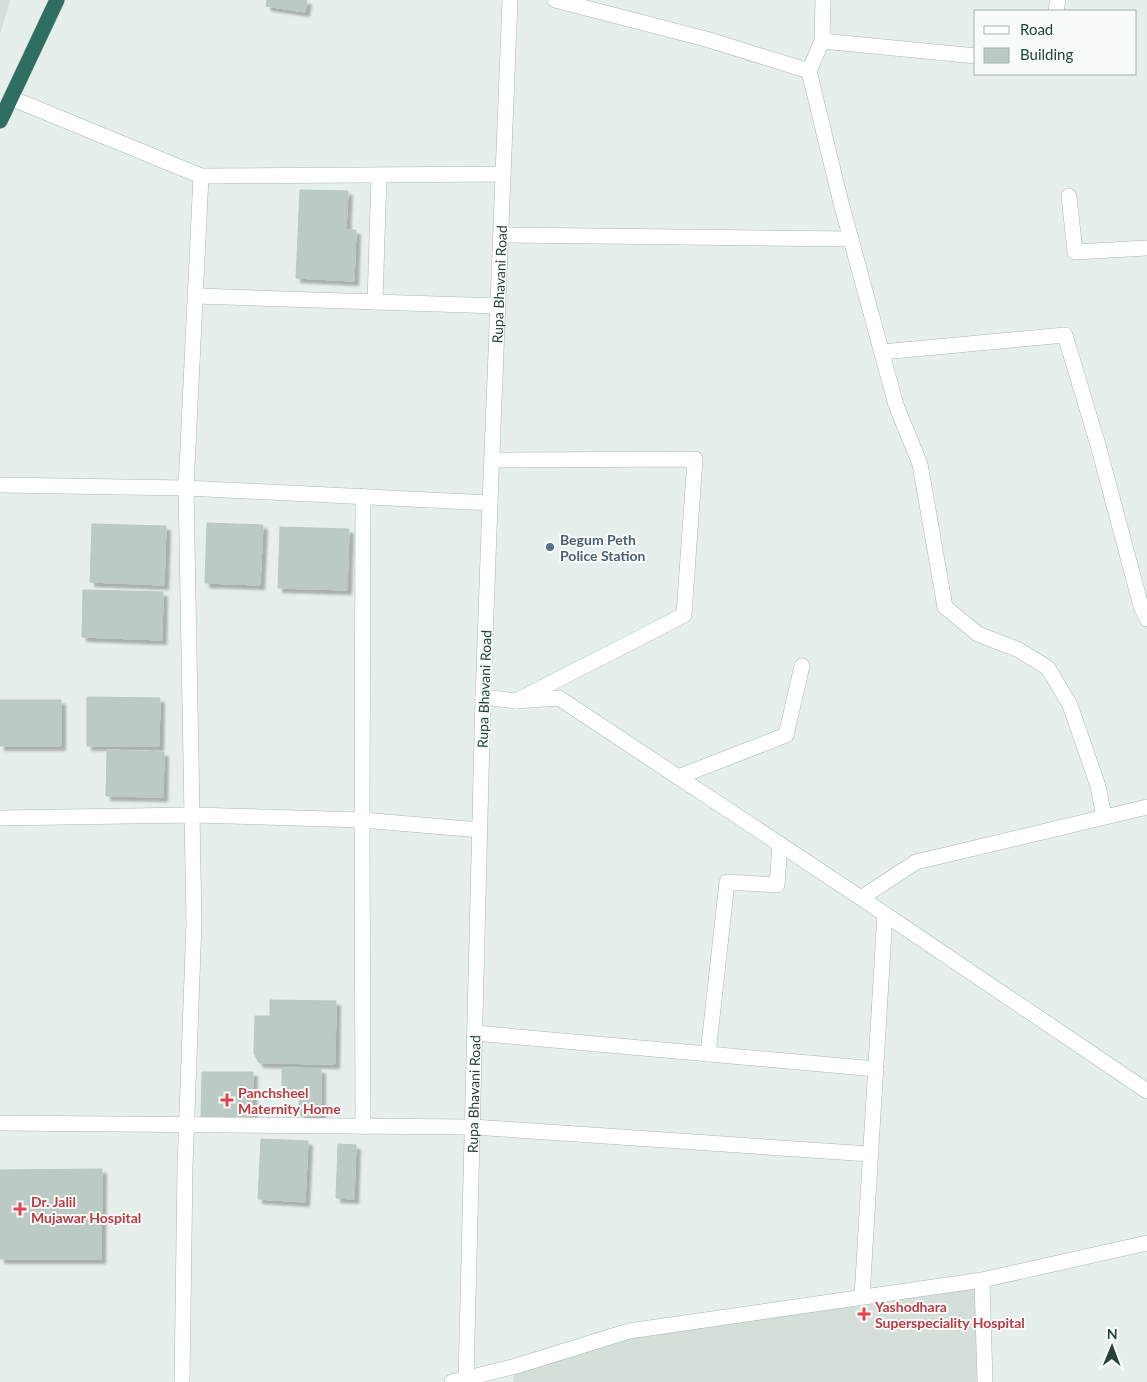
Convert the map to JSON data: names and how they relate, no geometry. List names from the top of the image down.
{
  "streets": {
    "street": ["Rupa Bhavani Road"]
  },
  "places": {
    "other": ["Begum Peth Police Station"],
    "health": ["Panchsheel Maternity Home", "Dr. Jalil Mujawar Hospital", "Yashodhara Superspeciality Hospital"]
  },
  "legend": ["Road", "Building"],
  "north": "top"
}
